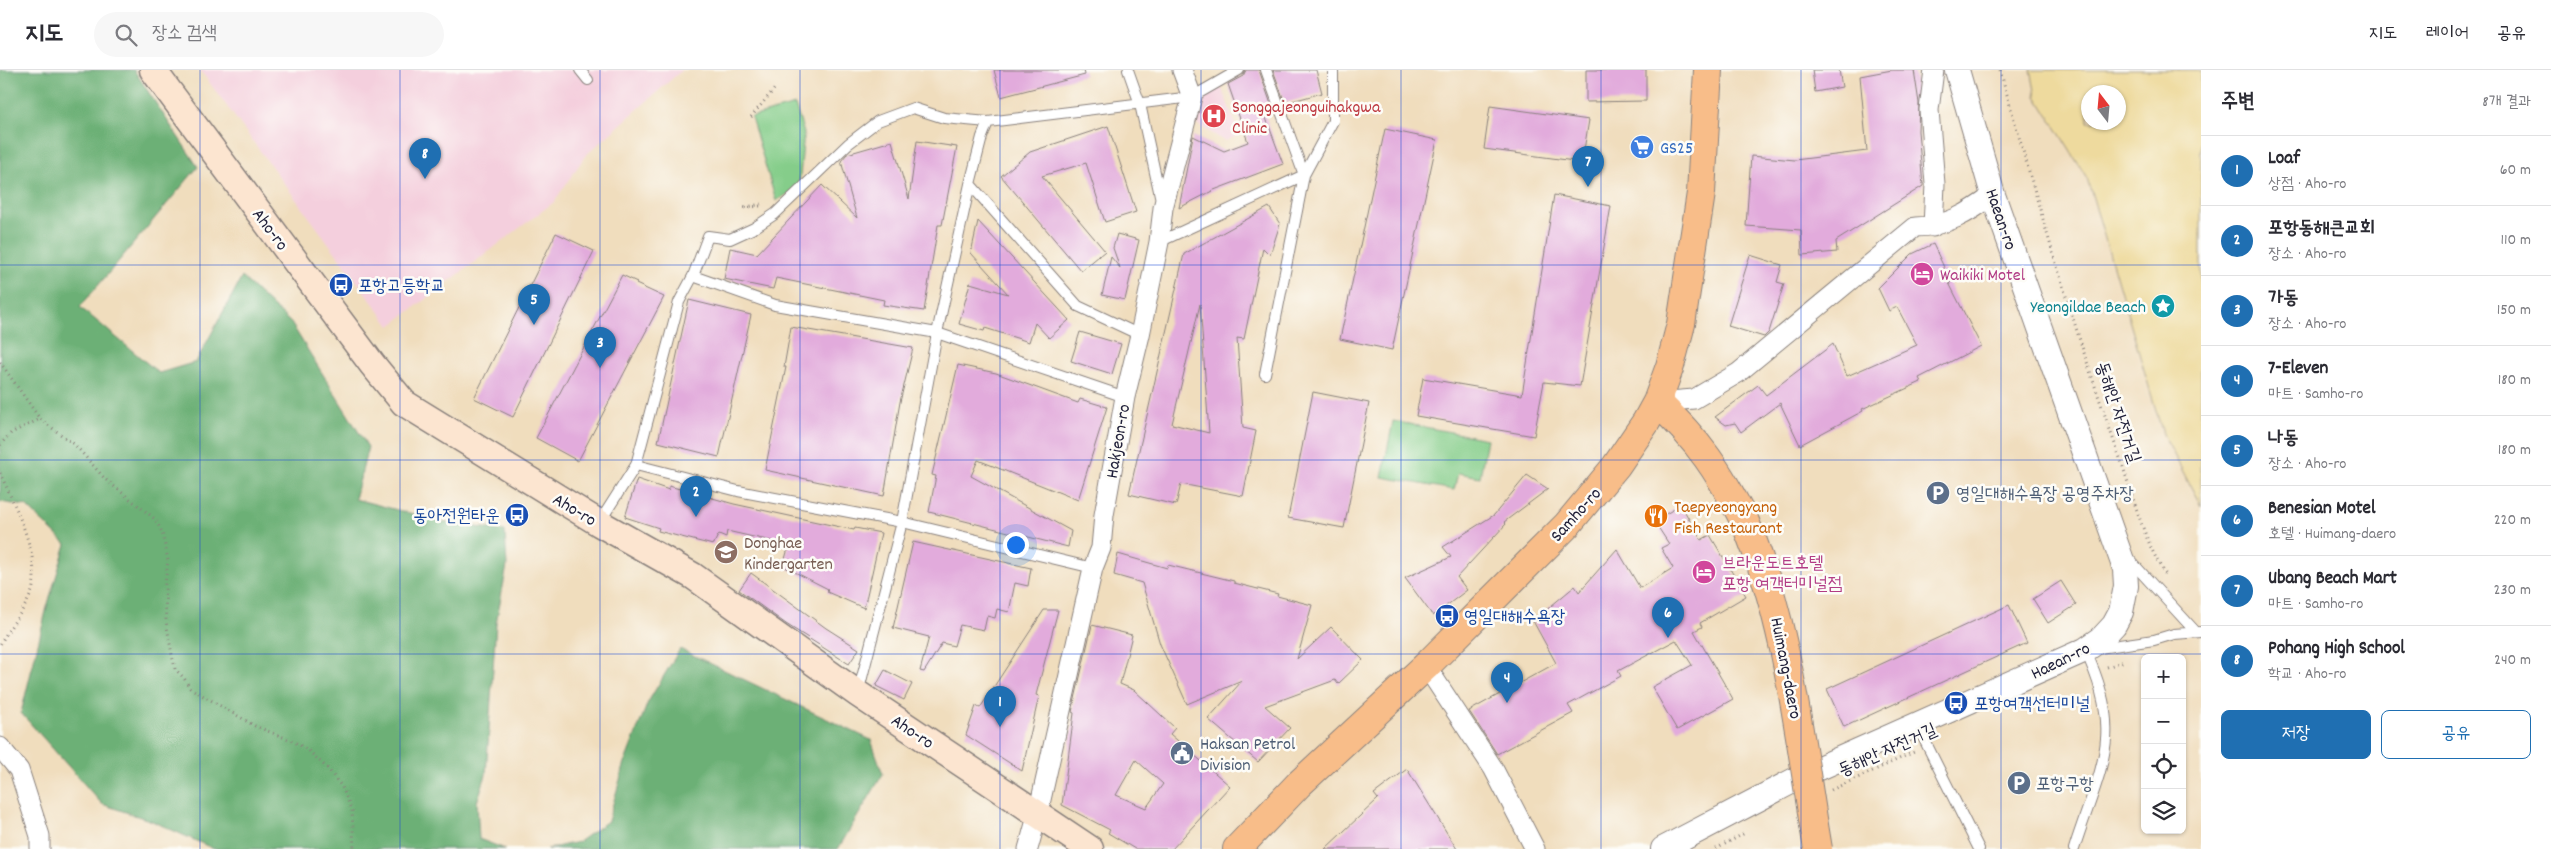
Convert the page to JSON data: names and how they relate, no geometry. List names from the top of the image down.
{
  "streets": {
    "main road": ["Aho-ro", "Samho-ro", "Huimang-daero"],
    "street": ["Haean-ro", "Hakjeon-ro"],
    "path": ["동해안 자전거길"]
  },
  "crossings": [
    ["Aho-ro", "Hakjeon-ro"],
    ["Samho-ro", "Huimang-daero"]
  ],
  "places": {
    "hospital": ["Songgajeonguihakgwa Clinic"],
    "supermarket": ["GS25"],
    "hotel": ["Waikiki Motel", "브라운도트호텔 포항 여객터미널점"],
    "bus stop": [
      "포항고등학교",
      "동아전원타운",
      "영일대해수욕장",
      "포항여객선터미널"
    ],
    "place": ["Yeongildae Beach"],
    "parking": ["영일대해수욕장 공영주차장", "포항구항"],
    "restaurant": ["Taepyeongyang Fish Restaurant"],
    "school or university": ["Donghae Kindergarten"],
    "public building": ["Haksan Petrol Division"]
  },
  "north": "top",
  "page": {
    "header": "지도",
    "search": "장소 검색",
    "nav": ["지도", "레이어", "공유"],
    "heading": ["주변", "8개 결과"],
    "list": [
      {
        "mark": "1",
        "name": "Loaf",
        "note": "상점 · Aho-ro",
        "value": "60 m"
      },
      {
        "mark": "2",
        "name": "포항동해큰교회",
        "note": "장소 · Aho-ro",
        "value": "110 m"
      },
      {
        "mark": "3",
        "name": "가동",
        "note": "장소 · Aho-ro",
        "value": "150 m"
      },
      {
        "mark": "4",
        "name": "7-Eleven",
        "note": "마트 · Samho-ro",
        "value": "180 m"
      },
      {
        "mark": "5",
        "name": "나동",
        "note": "장소 · Aho-ro",
        "value": "180 m"
      },
      {
        "mark": "6",
        "name": "Benesian Motel",
        "note": "호텔 · Huimang-daero",
        "value": "220 m"
      },
      {
        "mark": "7",
        "name": "Ubang Beach Mart",
        "note": "마트 · Samho-ro",
        "value": "230 m"
      },
      {
        "mark": "8",
        "name": "Pohang High School",
        "note": "학교 · Aho-ro",
        "value": "240 m"
      }
    ],
    "pins": [
      "8",
      "7",
      "5",
      "3",
      "2",
      "6",
      "4",
      "1"
    ],
    "map_buttons": ["+", "−"],
    "buttons": ["저장", "공유"]
  }
}
